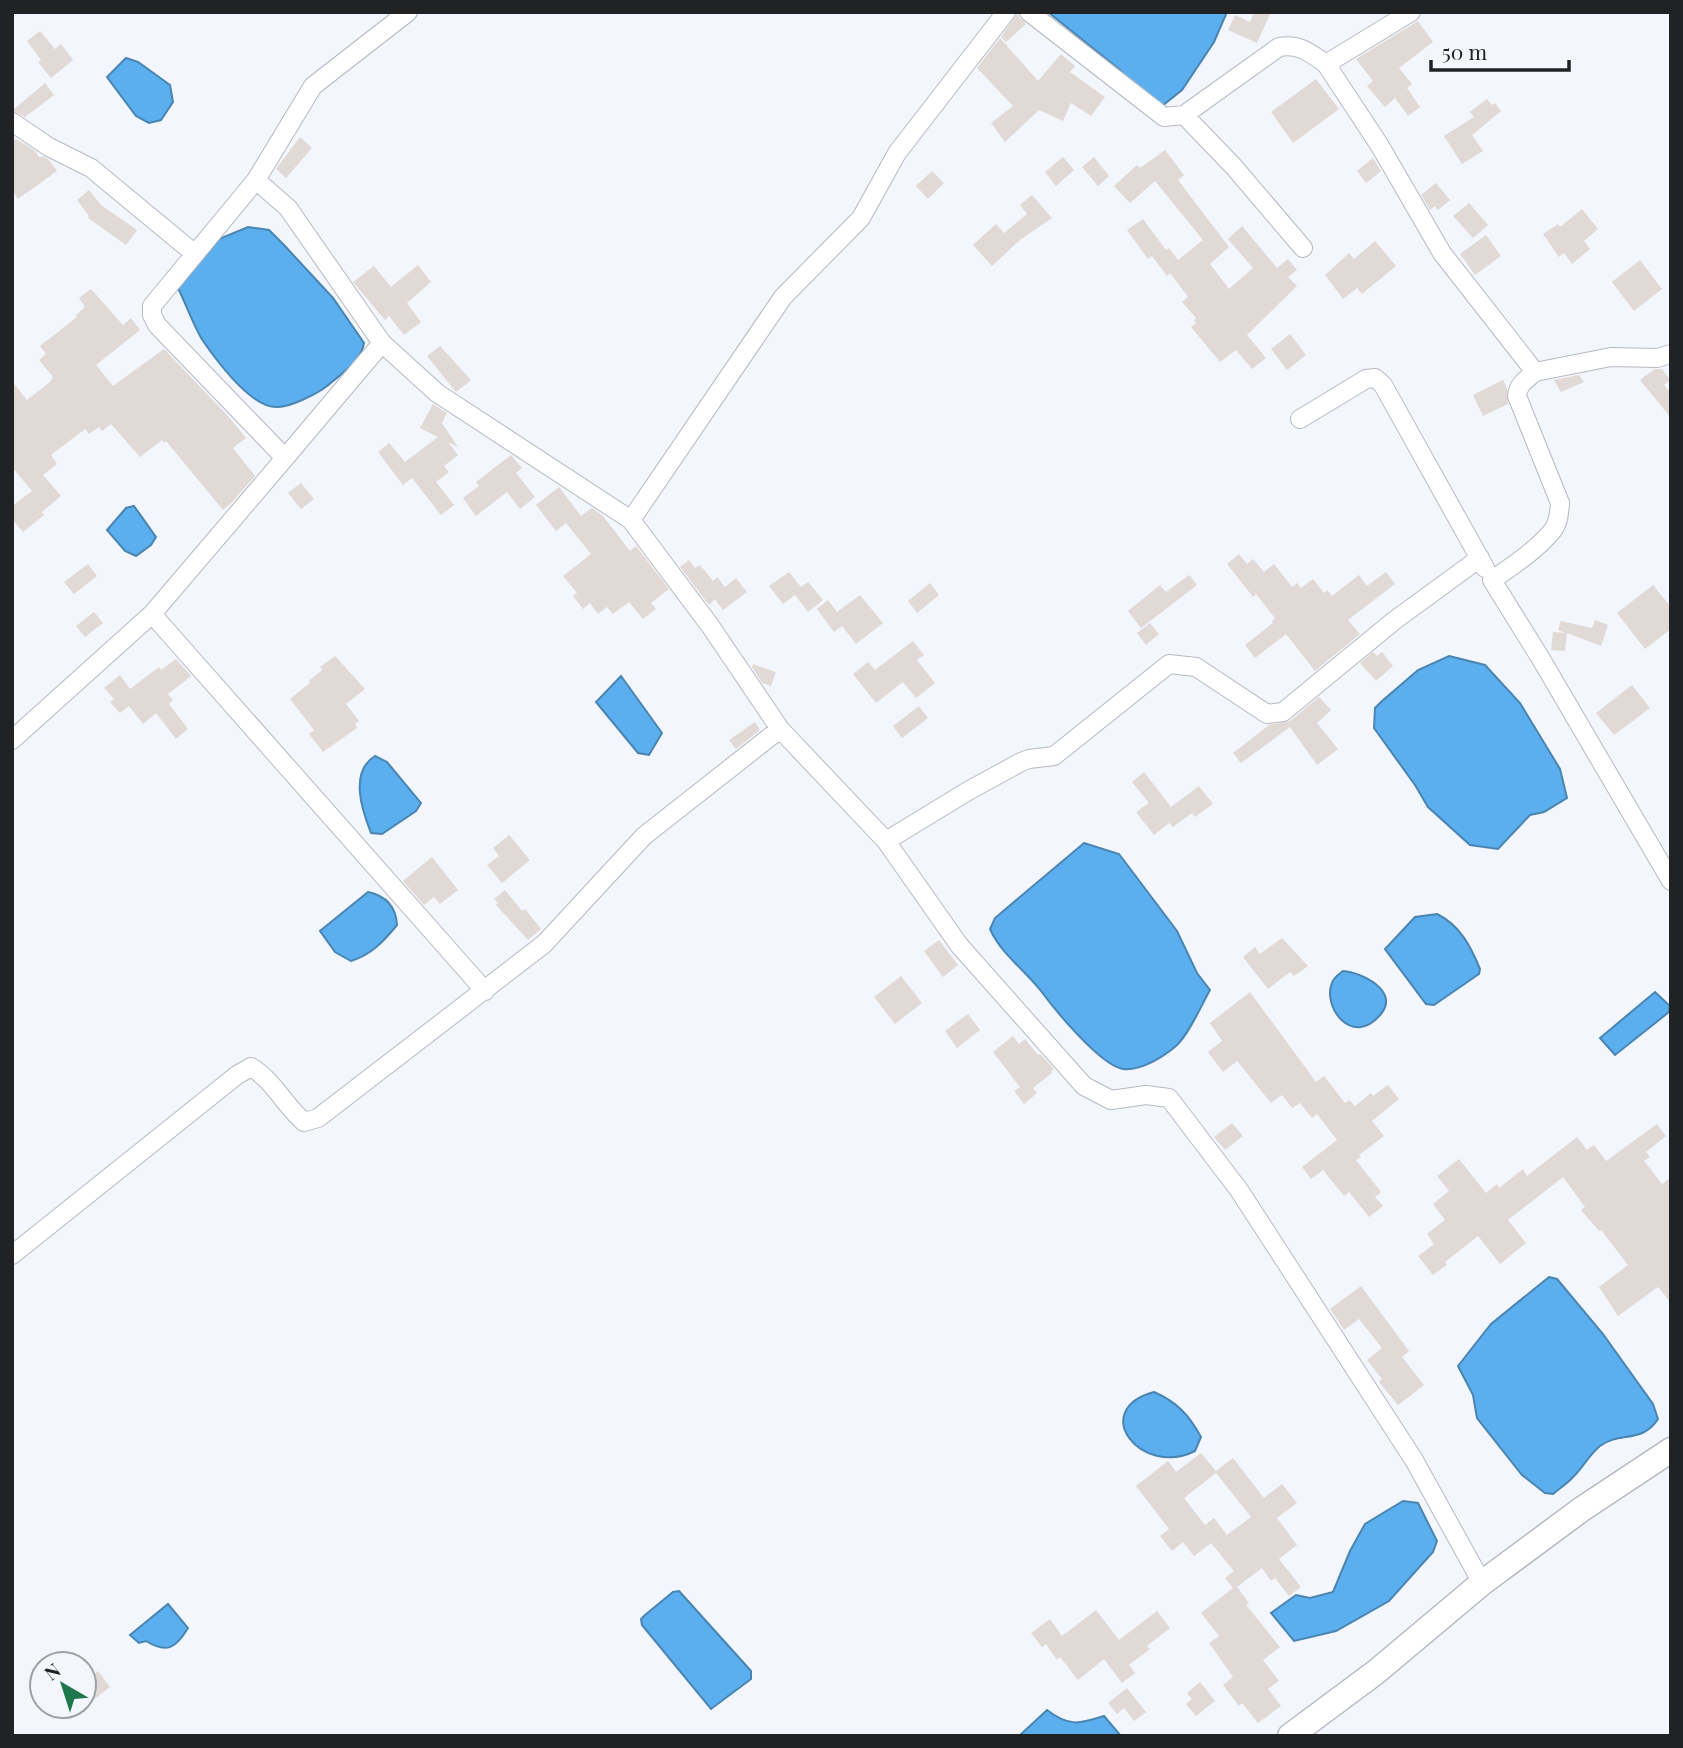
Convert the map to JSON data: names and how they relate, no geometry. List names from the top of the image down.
{
  "scale_bar": "50 m",
  "north": "top left"
}
